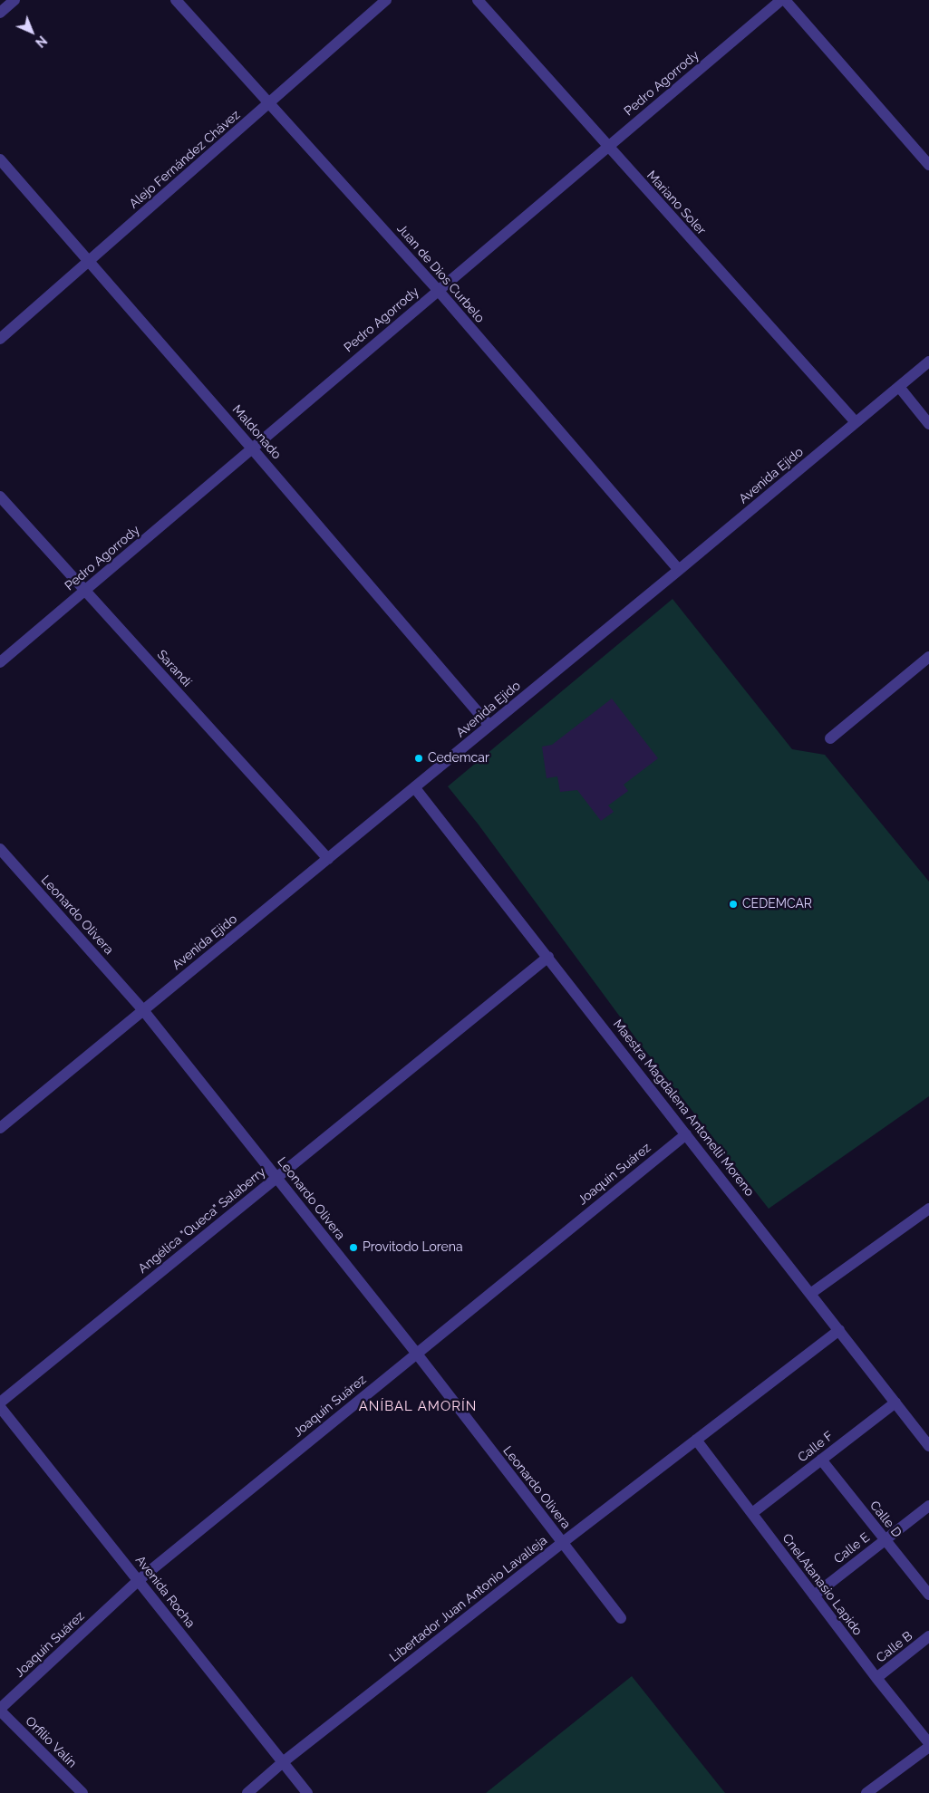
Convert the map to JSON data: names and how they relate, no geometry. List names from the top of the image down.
{
  "streets": {
    "street": [
      "Pedro Agorrody",
      "Alejo Fernández Chávez",
      "Mariano Soler",
      "Juan de Dios Curbelo",
      "Maldonado",
      "Avenida Ejido",
      "Sarandí",
      "Leonardo Olivera",
      "Maestra Magdalena Antonelli Moreno",
      "Joaquín Suárez",
      "Angélica \"Queca\" Salaberry",
      "Calle F",
      "Calle D",
      "Calle E",
      "Cnel.Atanasio Lapido",
      "Avenida Rocha",
      "Libertador Juan Antonio Lavalleja",
      "Calle B",
      "Orfilio Valín"
    ]
  },
  "crossings": [
    ["Pedro Agorrody", "Mariano Soler"],
    ["Pedro Agorrody", "Juan de Dios Curbelo"],
    ["Pedro Agorrody", "Maldonado"],
    ["Pedro Agorrody", "Sarandí"],
    ["Alejo Fernández Chávez", "Juan de Dios Curbelo"],
    ["Alejo Fernández Chávez", "Maldonado"],
    ["Mariano Soler", "Avenida Ejido"],
    ["Juan de Dios Curbelo", "Avenida Ejido"],
    ["Maldonado", "Avenida Ejido"],
    ["Avenida Ejido", "Sarandí"],
    ["Avenida Ejido", "Leonardo Olivera"],
    ["Avenida Ejido", "Maestra Magdalena Antonelli Moreno"],
    ["Leonardo Olivera", "Joaquín Suárez"],
    ["Leonardo Olivera", "Angélica \"Queca\" Salaberry"],
    ["Leonardo Olivera", "Libertador Juan Antonio Lavalleja"],
    ["Maestra Magdalena Antonelli Moreno", "Joaquín Suárez"],
    ["Maestra Magdalena Antonelli Moreno", "Angélica \"Queca\" Salaberry"],
    ["Maestra Magdalena Antonelli Moreno", "Calle F"],
    ["Maestra Magdalena Antonelli Moreno", "Libertador Juan Antonio Lavalleja"],
    ["Joaquín Suárez", "Avenida Rocha"],
    ["Joaquín Suárez", "Orfilio Valín"],
    ["Calle F", "Calle D"],
    ["Calle F", "Cnel.Atanasio Lapido"],
    ["Calle D", "Calle E"],
    ["Calle E", "Cnel.Atanasio Lapido"],
    ["Cnel.Atanasio Lapido", "Libertador Juan Antonio Lavalleja"],
    ["Cnel.Atanasio Lapido", "Calle B"],
    ["Avenida Rocha", "Libertador Juan Antonio Lavalleja"]
  ],
  "districts": ["ANÍBAL AMORÍN"],
  "places": ["Cedemcar", "CEDEMCAR", "Provitodo Lorena"],
  "north": "bottom right"
}
